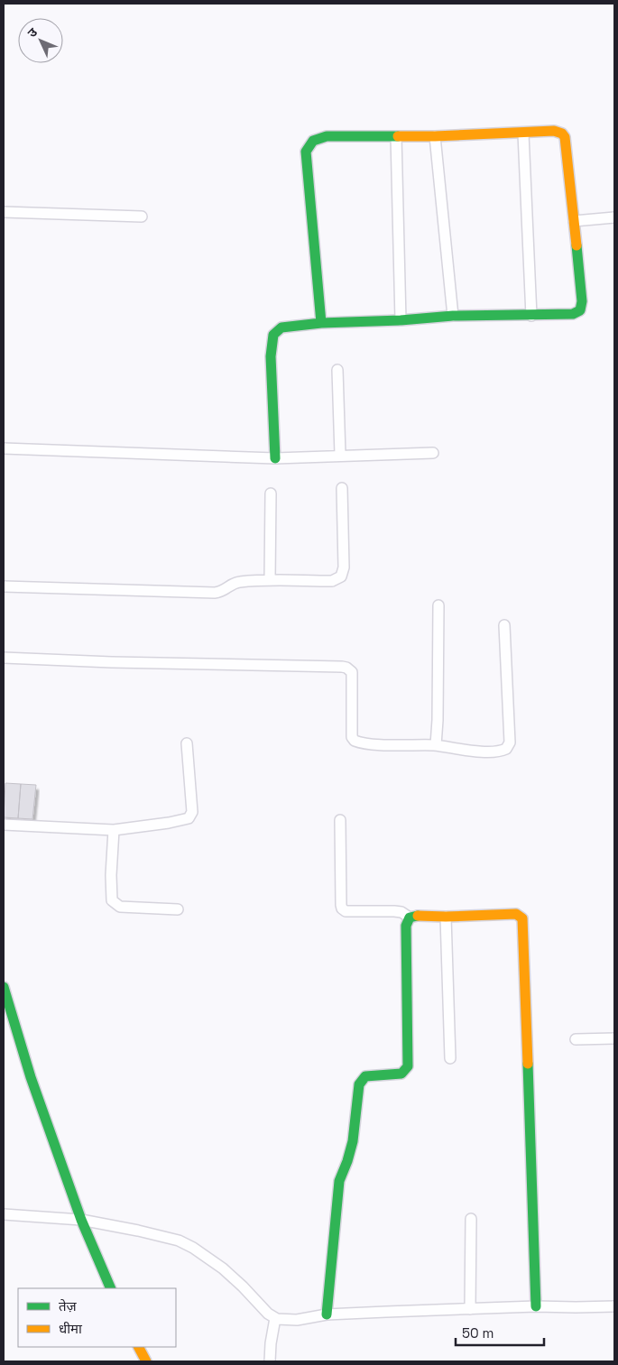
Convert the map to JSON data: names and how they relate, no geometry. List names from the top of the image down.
{
  "legend": ["तेज़", "धीमा"],
  "scale_bar": "50 m",
  "north": "top left"
}
